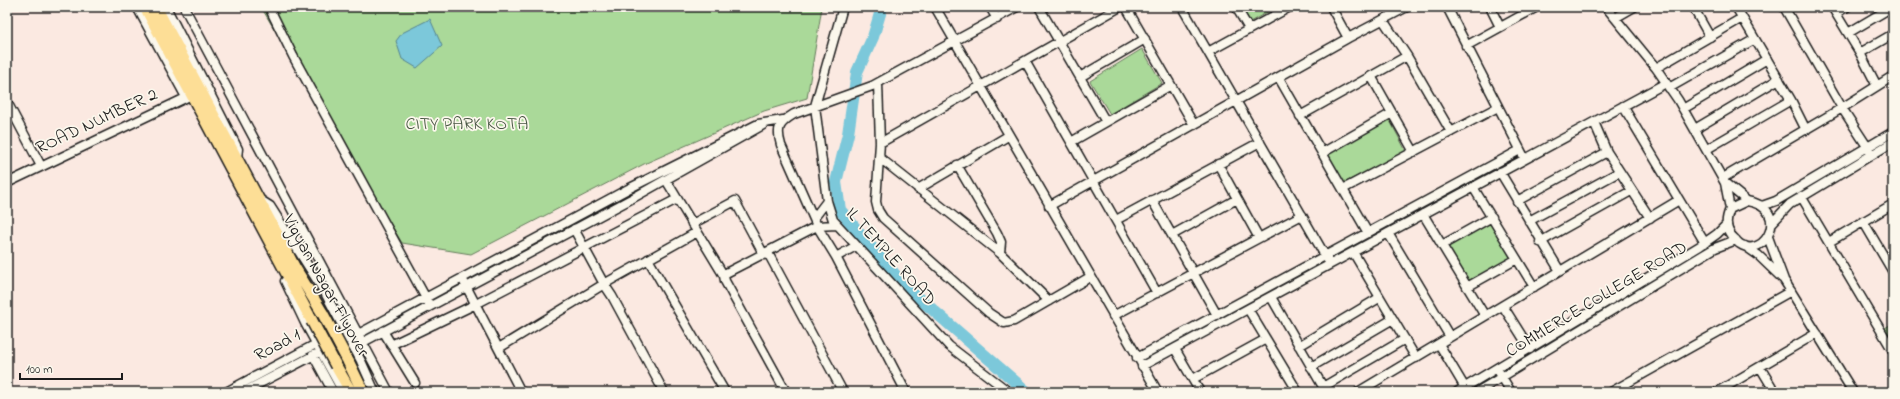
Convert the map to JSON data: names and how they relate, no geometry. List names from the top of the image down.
{
  "streets": {
    "main road": ["Vigyan Nagar Flyover"],
    "street": [
      "ROAD NUMBER 2",
      "IL TEMPLE ROAD",
      "COMMERCE COLLEGE ROAD",
      "Road 1"
    ]
  },
  "crossings": [
    ["ROAD NUMBER 2", "Vigyan Nagar Flyover"]
  ],
  "parks": ["CITY PARK KOTA"],
  "scale_bar": "100 m"
}
